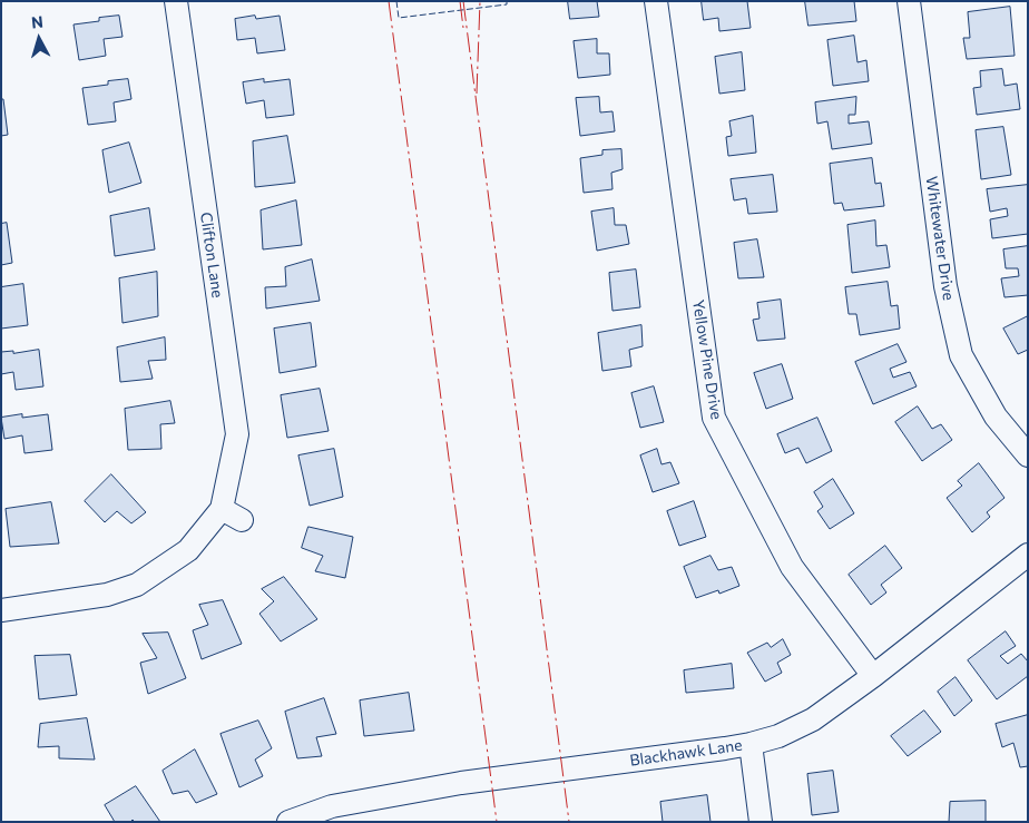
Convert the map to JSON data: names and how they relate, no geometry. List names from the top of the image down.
{
  "streets": {
    "street": [
      "Whitewater Drive",
      "Clifton Lane",
      "Yellow Pine Drive",
      "Blackhawk Lane"
    ]
  },
  "crossings": [
    ["Yellow Pine Drive", "Blackhawk Lane"]
  ],
  "north": "top"
}
